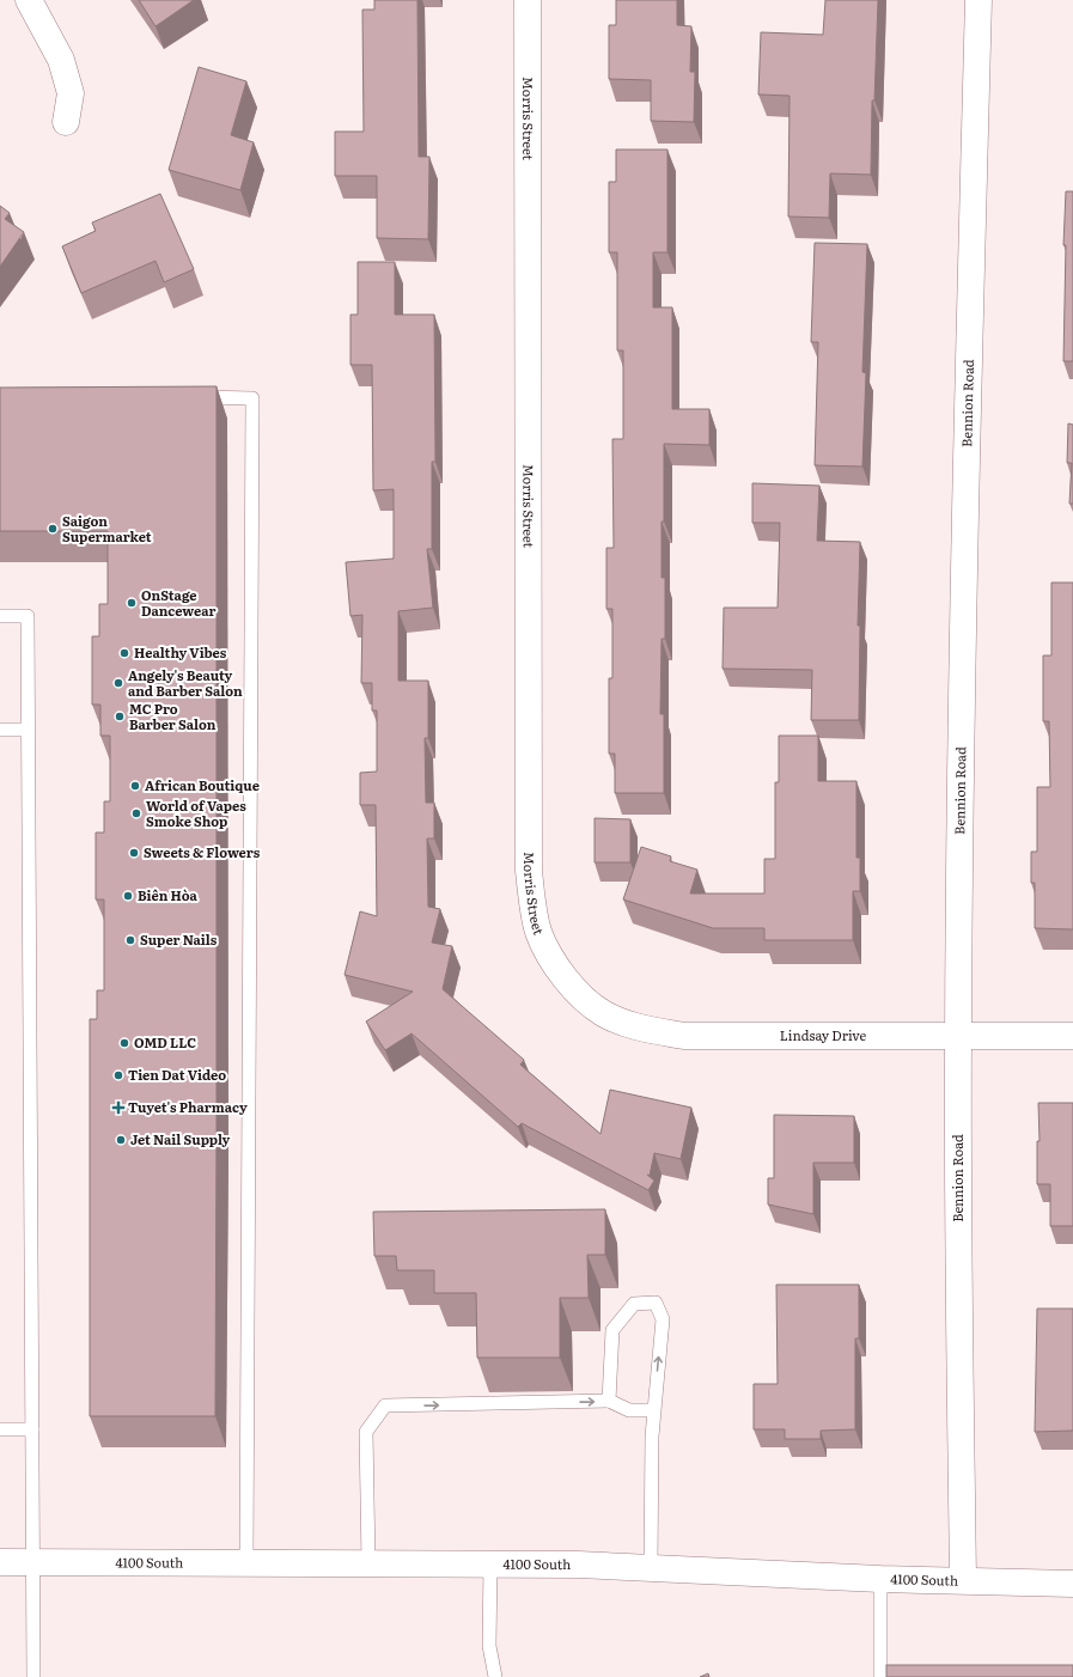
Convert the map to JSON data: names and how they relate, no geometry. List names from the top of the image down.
{
  "streets": {
    "street": [
      "Morris Street",
      "Bennion Road",
      "Lindsay Drive",
      "4100 South"
    ]
  },
  "crossings": [
    ["Morris Street", "Lindsay Drive"],
    ["Bennion Road", "Lindsay Drive"],
    ["Bennion Road", "4100 South"]
  ],
  "places": {
    "other": [
      "Saigon Supermarket",
      "OnStage Dancewear",
      "Healthy Vibes",
      "Angely's Beauty and Barber Salon",
      "MC Pro Barber Salon",
      "African Boutique",
      "World of Vapes Smoke Shop",
      "Sweets & Flowers",
      "Biên Hòa",
      "Super Nails",
      "OMD LLC",
      "Tien Dat Video",
      "Jet Nail Supply"
    ],
    "health": ["Tuyet's Pharmacy"]
  }
}
